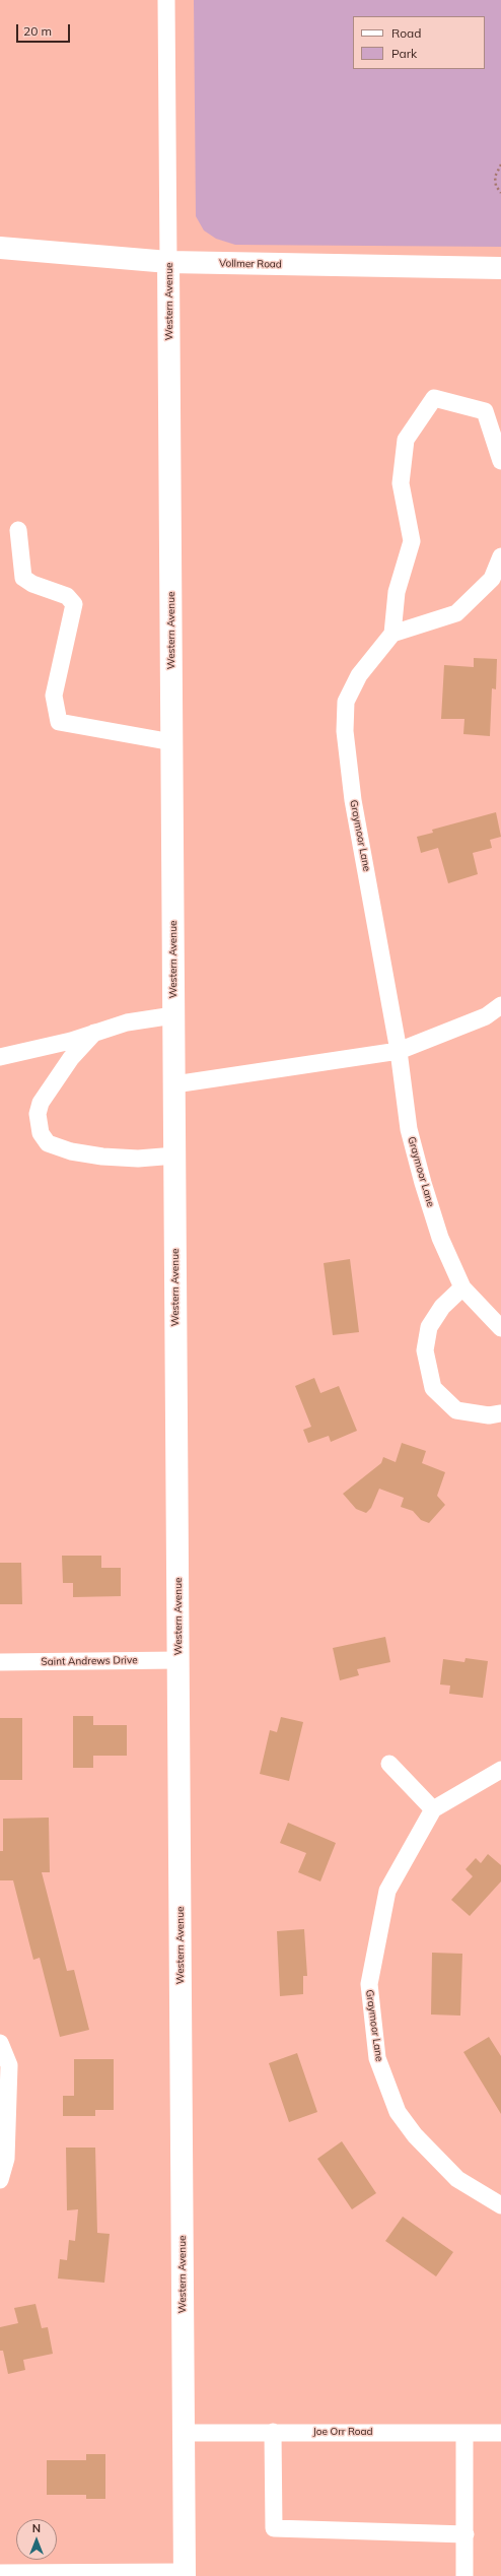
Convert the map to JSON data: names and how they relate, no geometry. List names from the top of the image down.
{
  "streets": {
    "main road": ["Vollmer Road", "Western Avenue"],
    "street": ["Graymoor Lane", "Saint Andrews Drive", "Joe Orr Road"]
  },
  "crossings": [
    ["Vollmer Road", "Western Avenue"],
    ["Western Avenue", "Saint Andrews Drive"],
    ["Western Avenue", "Joe Orr Road"]
  ],
  "legend": ["Road", "Park"],
  "scale_bar": "20 m",
  "north": "top"
}
